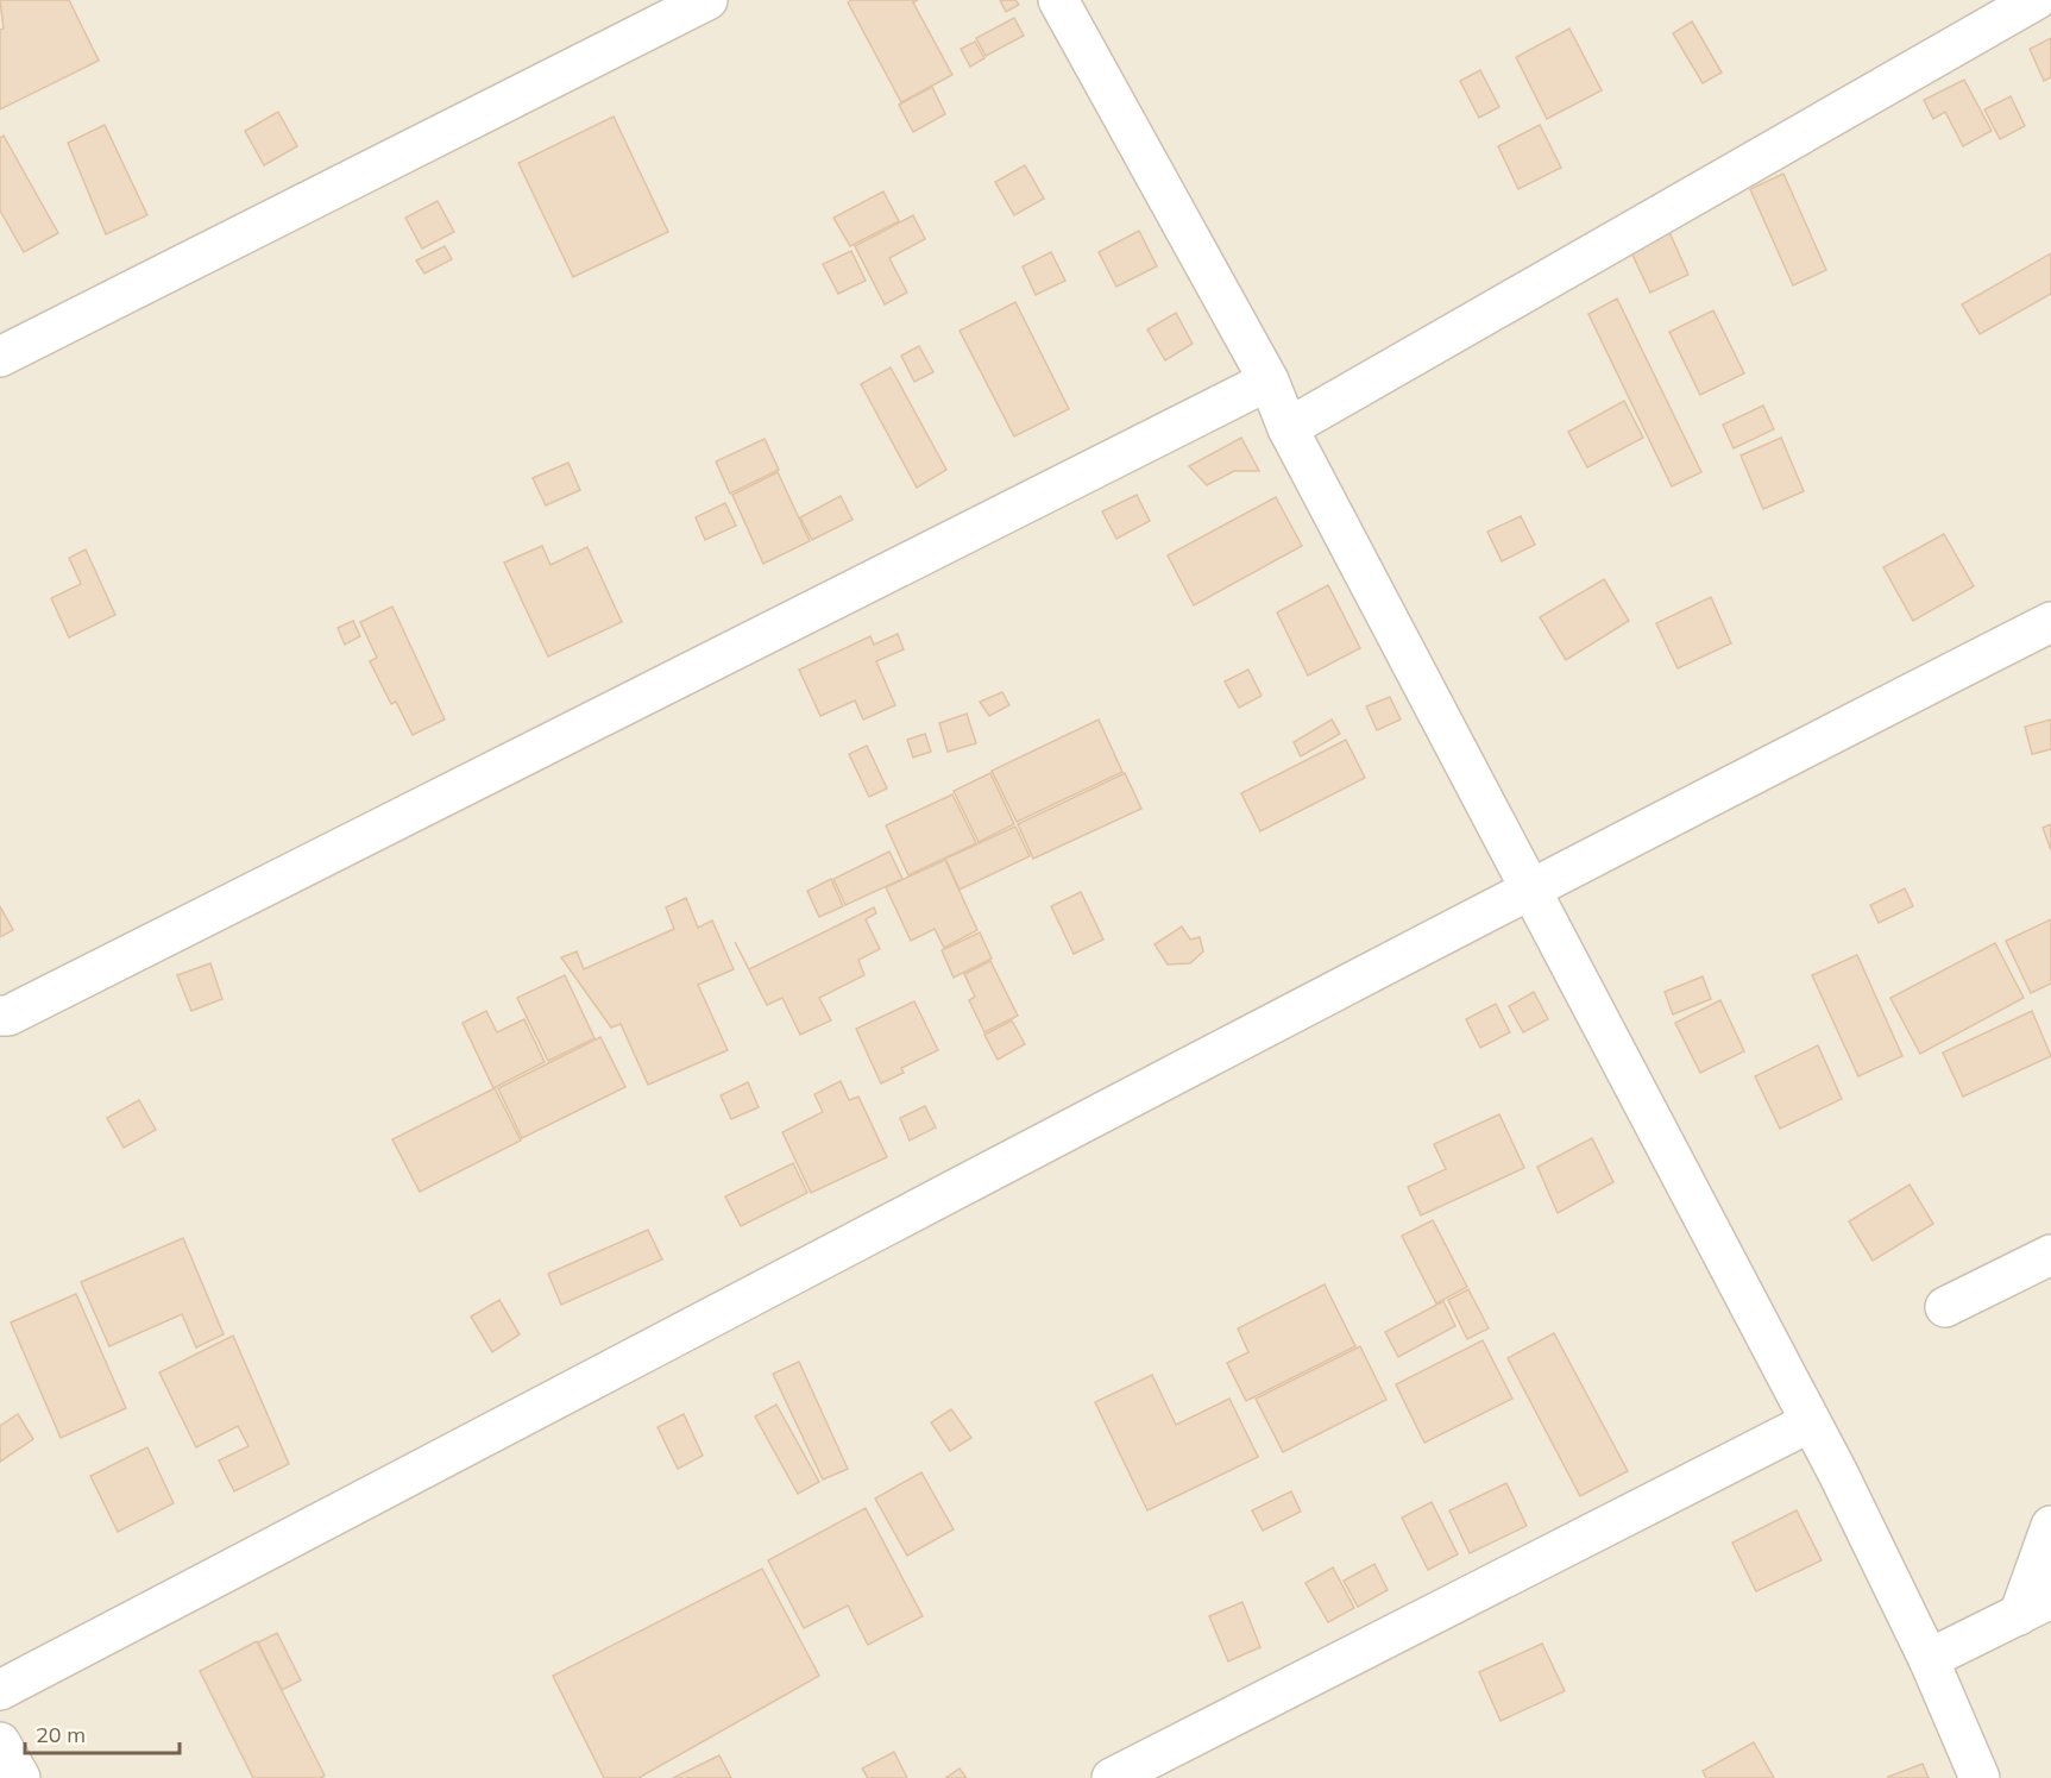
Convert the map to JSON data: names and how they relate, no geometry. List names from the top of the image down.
{
  "scale_bar": "20 m"
}
